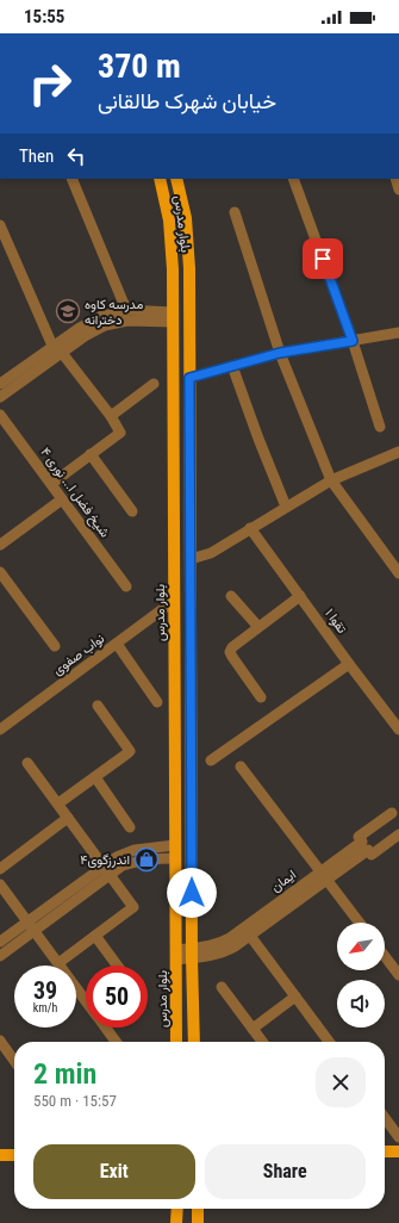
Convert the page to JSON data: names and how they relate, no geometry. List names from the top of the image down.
{
  "streets": {
    "main road": ["بلوار مدرس"],
    "street": [
      "شیخ فضل ا... نوری ۴",
      "تقوا ۱",
      "نواب صفوی",
      "ایمان"
    ]
  },
  "crossings": [
    ["بلوار مدرس", "نواب صفوی"],
    ["بلوار مدرس", "ایمان"]
  ],
  "places": {
    "school or university": ["مدرسه کاوه دخترانه"],
    "shop": ["اندرزگوی۴"]
  },
  "north": "bottom left",
  "page": {
    "status": "15:55",
    "turn": ["370 m", "خیابان شهرک طالقانی"],
    "then": "Then",
    "speed": "39 km/h",
    "limit": "50",
    "heading": ["2 min", "550 m · 15:57"],
    "buttons": ["Exit", "Share"]
  }
}
